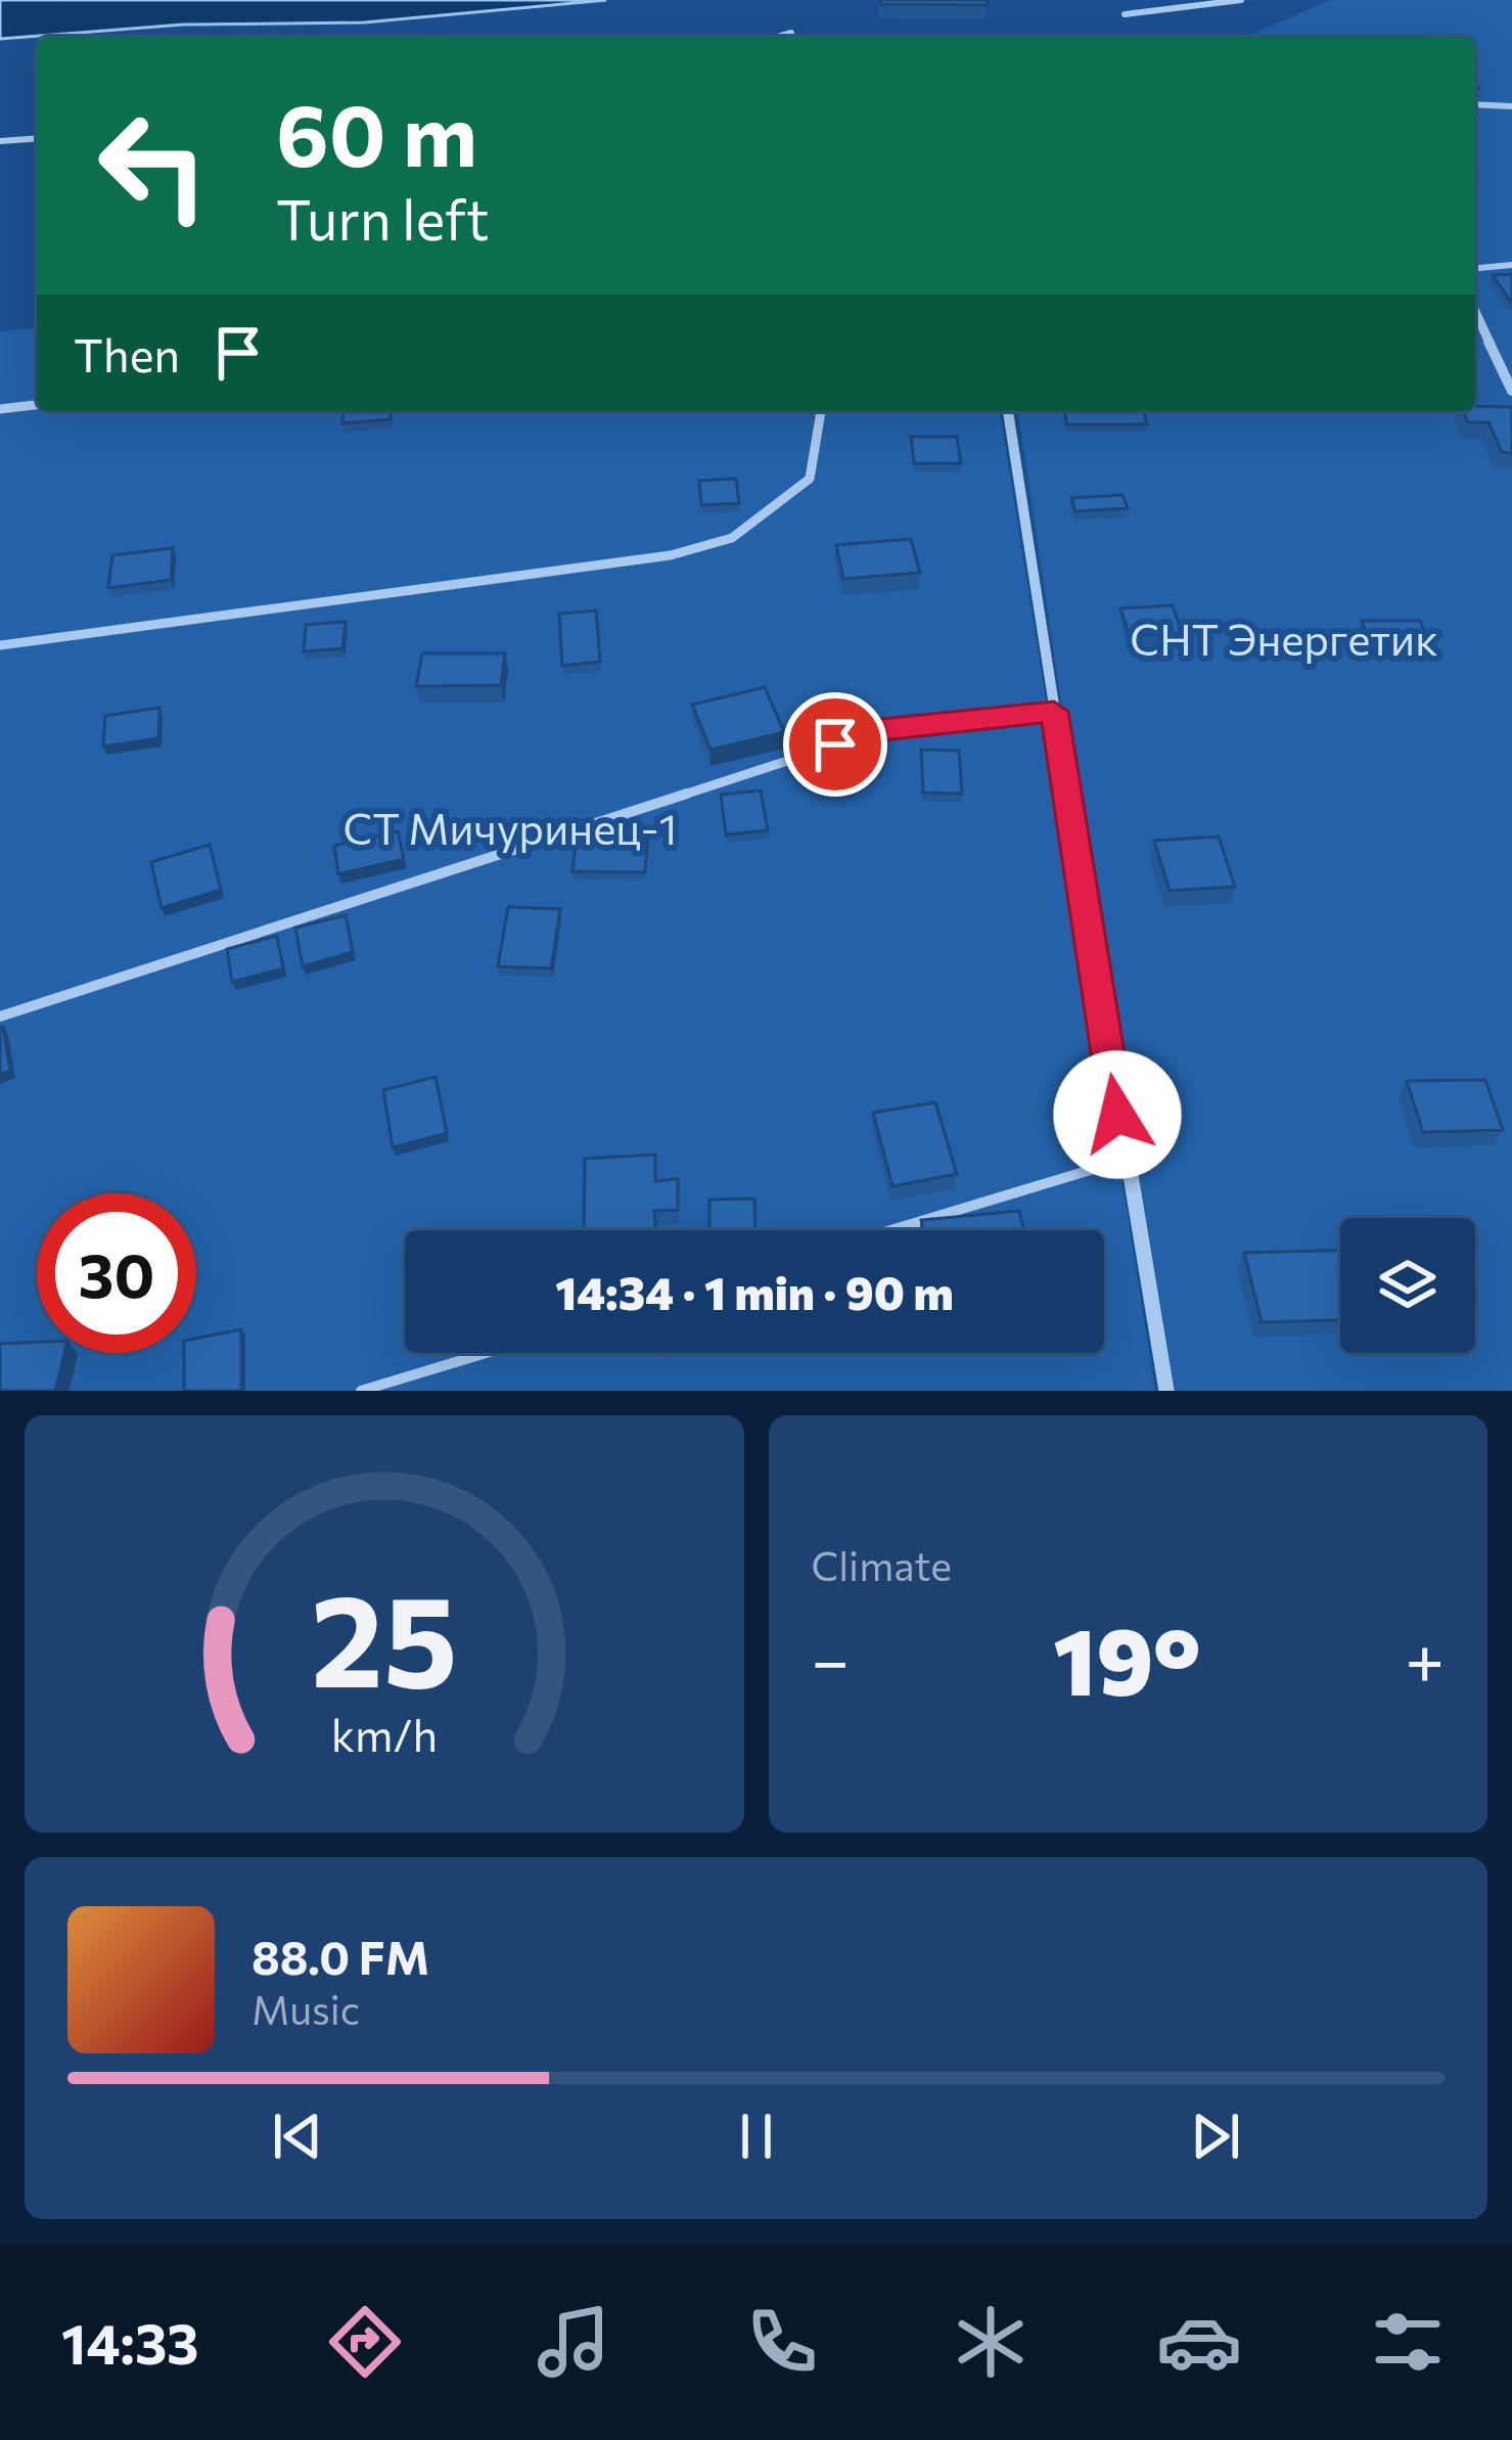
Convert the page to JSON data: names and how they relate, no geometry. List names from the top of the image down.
{
  "parks": ["СНТ Энергетик", "СТ Мичуринец-1"],
  "page": {
    "turn": ["60 m", "Turn left"],
    "then": "Then",
    "limit": "30",
    "trip": "14:34 · 1 min · 90 m",
    "tile": "Climate",
    "heat": ["−", "19°", "+"],
    "song": ["88.0 FM", "Music"],
    "tabs": "14:33",
    "gauge": ["25", "km/h"]
  }
}
